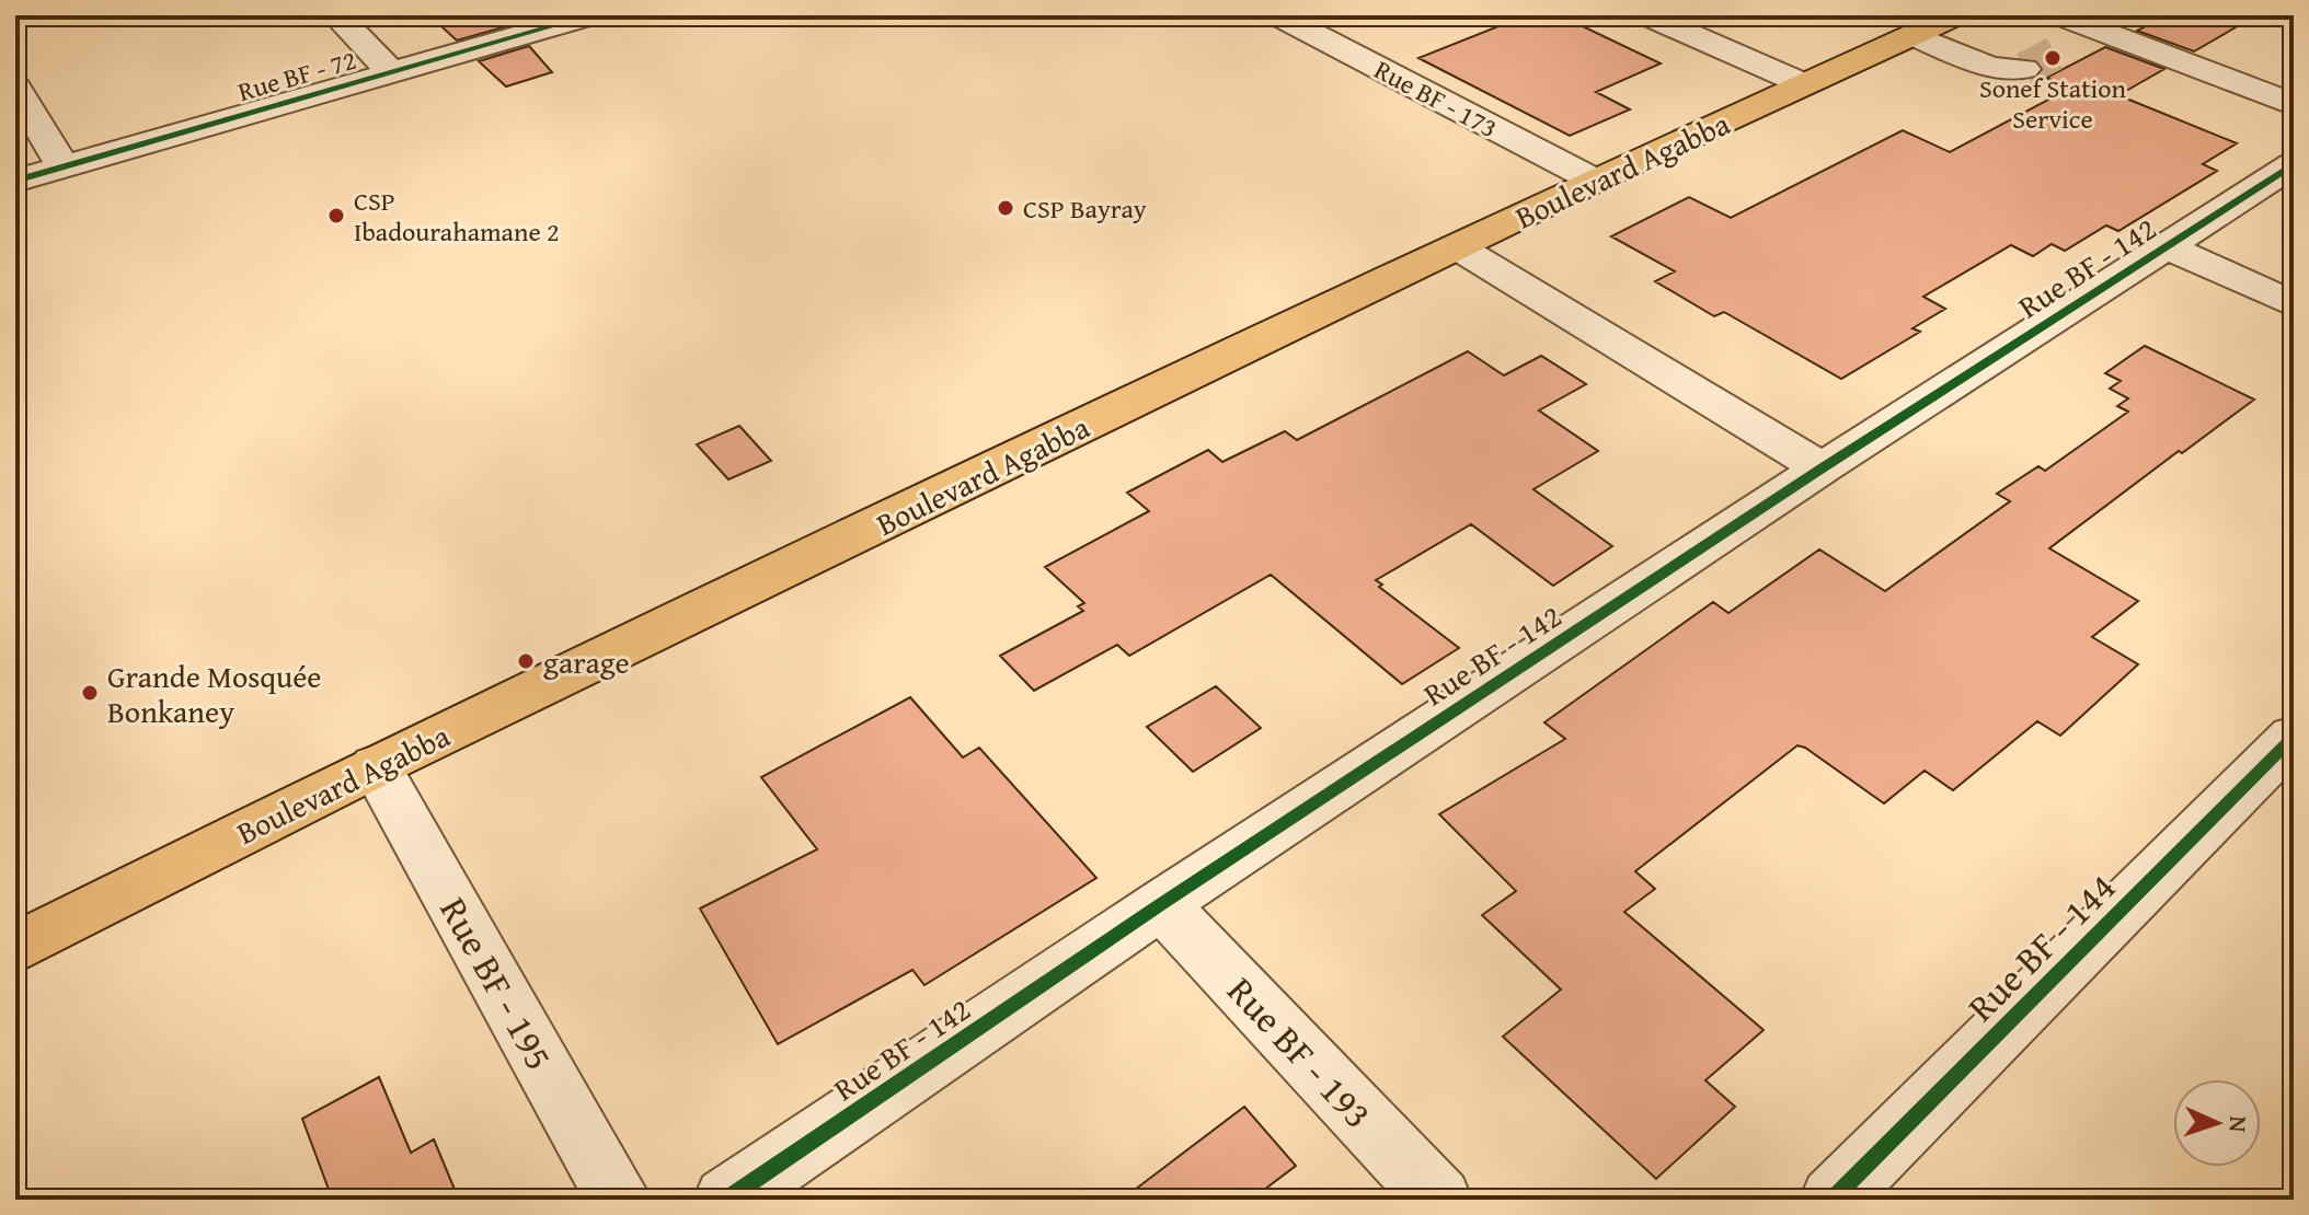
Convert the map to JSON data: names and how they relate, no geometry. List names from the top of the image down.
{
  "streets": {
    "main road": ["Boulevard Agabba"],
    "street": [
      "Rue BF - 72",
      "Rue BF - 173",
      "Rue BF - 142",
      "Rue BF - 144",
      "Rue BF - 195",
      "Rue BF - 193"
    ]
  },
  "crossings": [
    ["Rue BF - 173", "Boulevard Agabba"],
    ["Boulevard Agabba", "Rue BF - 195"],
    ["Rue BF - 142", "Rue BF - 193"]
  ],
  "places": [
    "Sonef Station Service",
    "CSP Bayray",
    "CSP Ibadourahamane 2",
    "garage",
    "Grande Mosquée Bonkaney"
  ],
  "north": "right"
}
